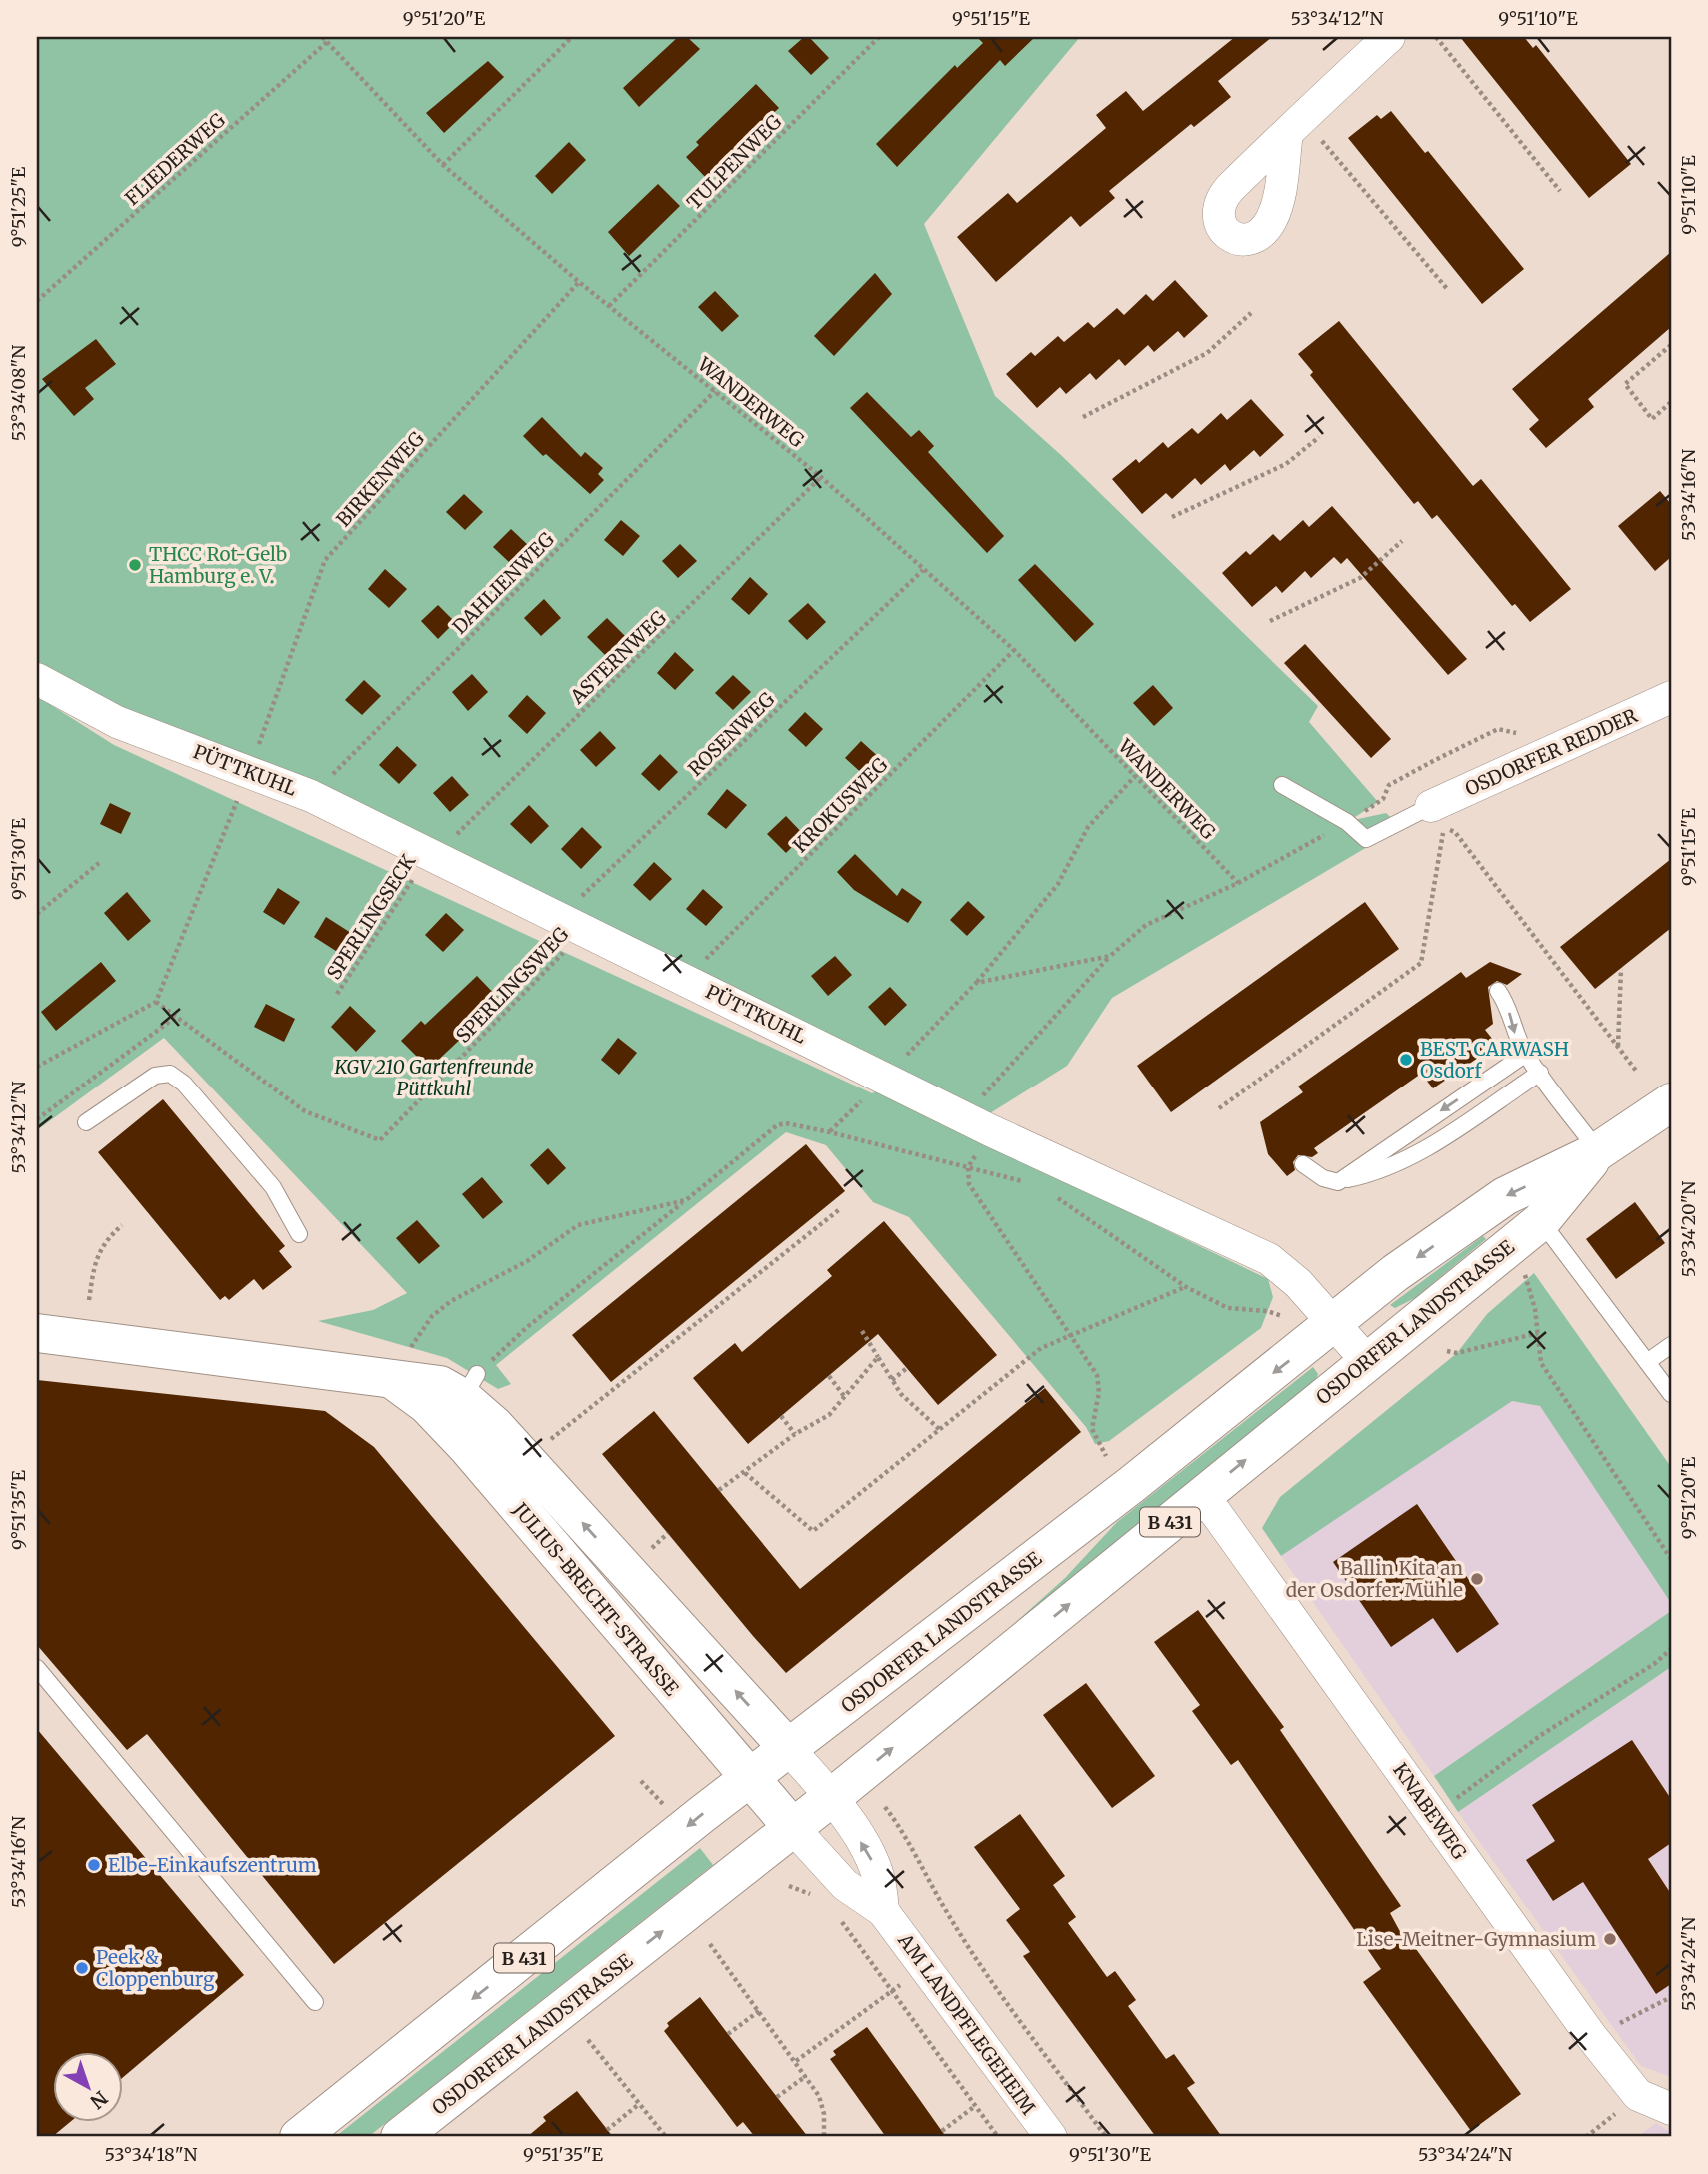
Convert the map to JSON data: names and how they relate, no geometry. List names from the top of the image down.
{
  "streets": {
    "main road": ["OSDORFER LANDSTRASSE", "B 431", "JULIUS-BRECHT-STRASSE"],
    "street": [
      "OSDORFER REDDER",
      "PÜTTKUHL",
      "KNABEWEG",
      "AM LANDPFLEGEHEIM"
    ],
    "path": [
      "FLIEDERWEG",
      "TULPENWEG",
      "WANDERWEG",
      "BIRKENWEG",
      "DAHLIENWEG",
      "ASTERNWEG",
      "ROSENWEG",
      "KROKUSWEG",
      "SPERLINGSECK",
      "SPERLINGSWEG"
    ]
  },
  "crossings": [
    ["FLIEDERWEG", "WANDERWEG"],
    ["TULPENWEG", "WANDERWEG"],
    ["WANDERWEG", "BIRKENWEG"],
    ["WANDERWEG", "DAHLIENWEG"],
    ["WANDERWEG", "ASTERNWEG"],
    ["WANDERWEG", "ROSENWEG"],
    ["WANDERWEG", "KROKUSWEG"],
    ["BIRKENWEG", "PÜTTKUHL"],
    ["BIRKENWEG", "SPERLINGSWEG"],
    ["DAHLIENWEG", "PÜTTKUHL"],
    ["ASTERNWEG", "PÜTTKUHL"],
    ["ASTERNWEG", "SPERLINGSECK"],
    ["ROSENWEG", "PÜTTKUHL"],
    ["ROSENWEG", "SPERLINGSWEG"],
    ["PÜTTKUHL", "KROKUSWEG"],
    ["PÜTTKUHL", "SPERLINGSECK"],
    ["PÜTTKUHL", "SPERLINGSWEG"],
    ["PÜTTKUHL", "OSDORFER LANDSTRASSE"],
    ["OSDORFER LANDSTRASSE", "JULIUS-BRECHT-STRASSE"],
    ["OSDORFER LANDSTRASSE", "KNABEWEG"],
    ["OSDORFER LANDSTRASSE", "AM LANDPFLEGEHEIM"],
    ["JULIUS-BRECHT-STRASSE", "AM LANDPFLEGEHEIM"]
  ],
  "parks": ["KGV 210 Gartenfreunde Püttkuhl"],
  "places": [
    "THCC Rot-Gelb Hamburg e. V.",
    "BEST CARWASH Osdorf",
    "Ballin Kita an der Osdorfer Mühle",
    "Elbe-Einkaufszentrum",
    "Lise-Meitner-Gymnasium",
    "Peek & Cloppenburg"
  ],
  "north": "bottom right",
  "coordinates": [
    "9°51'20\"E",
    "9°51'15\"E",
    "53°34'12\"N",
    "9°51'10\"E",
    "9°51'25\"E",
    "53°34'08\"N",
    "53°34'16\"N",
    "9°51'30\"E",
    "53°34'20\"N",
    "9°51'35\"E",
    "53°34'24\"N",
    "53°34'18\"N"
  ]
}
